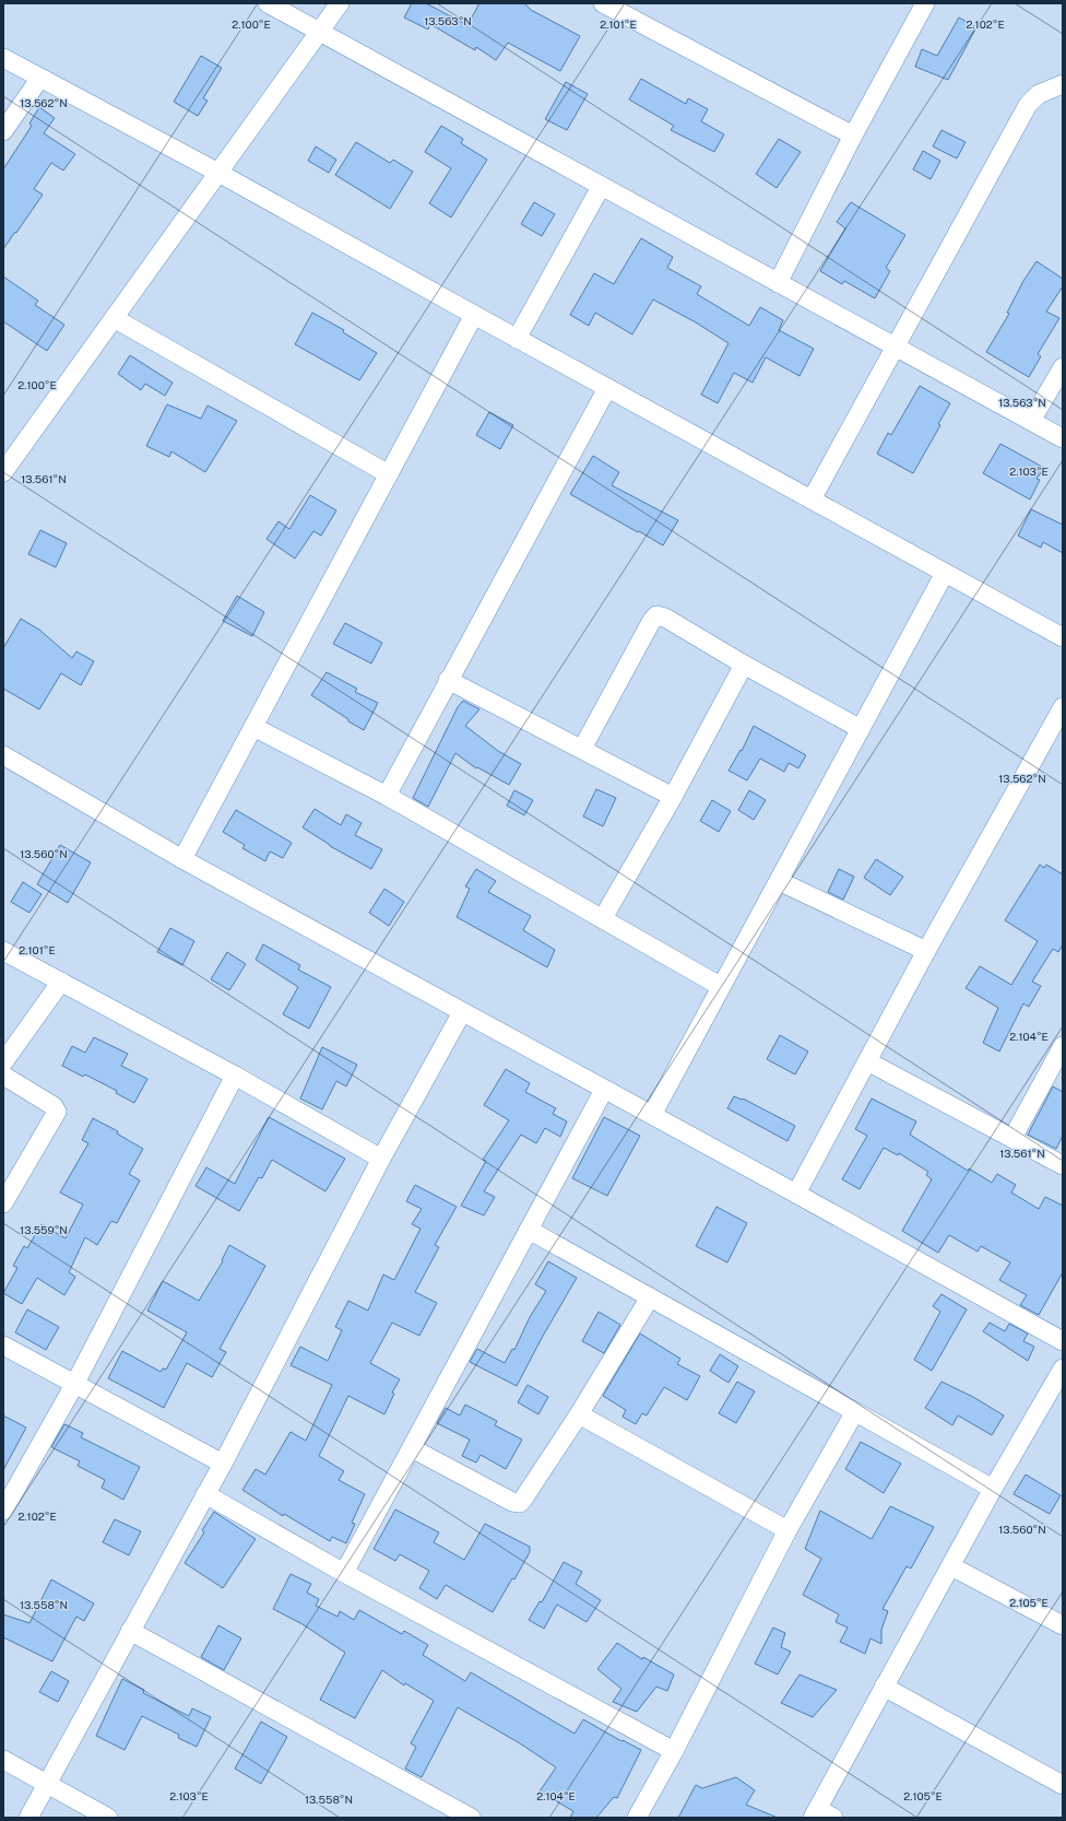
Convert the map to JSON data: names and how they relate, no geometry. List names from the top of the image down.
{
  "coordinates": [
    "13.563°N",
    "2.100°E",
    "2.101°E",
    "2.102°E",
    "13.562°N",
    "2.103°E",
    "13.561°N",
    "13.560°N",
    "2.104°E",
    "13.559°N",
    "2.105°E",
    "13.558°N"
  ]
}
